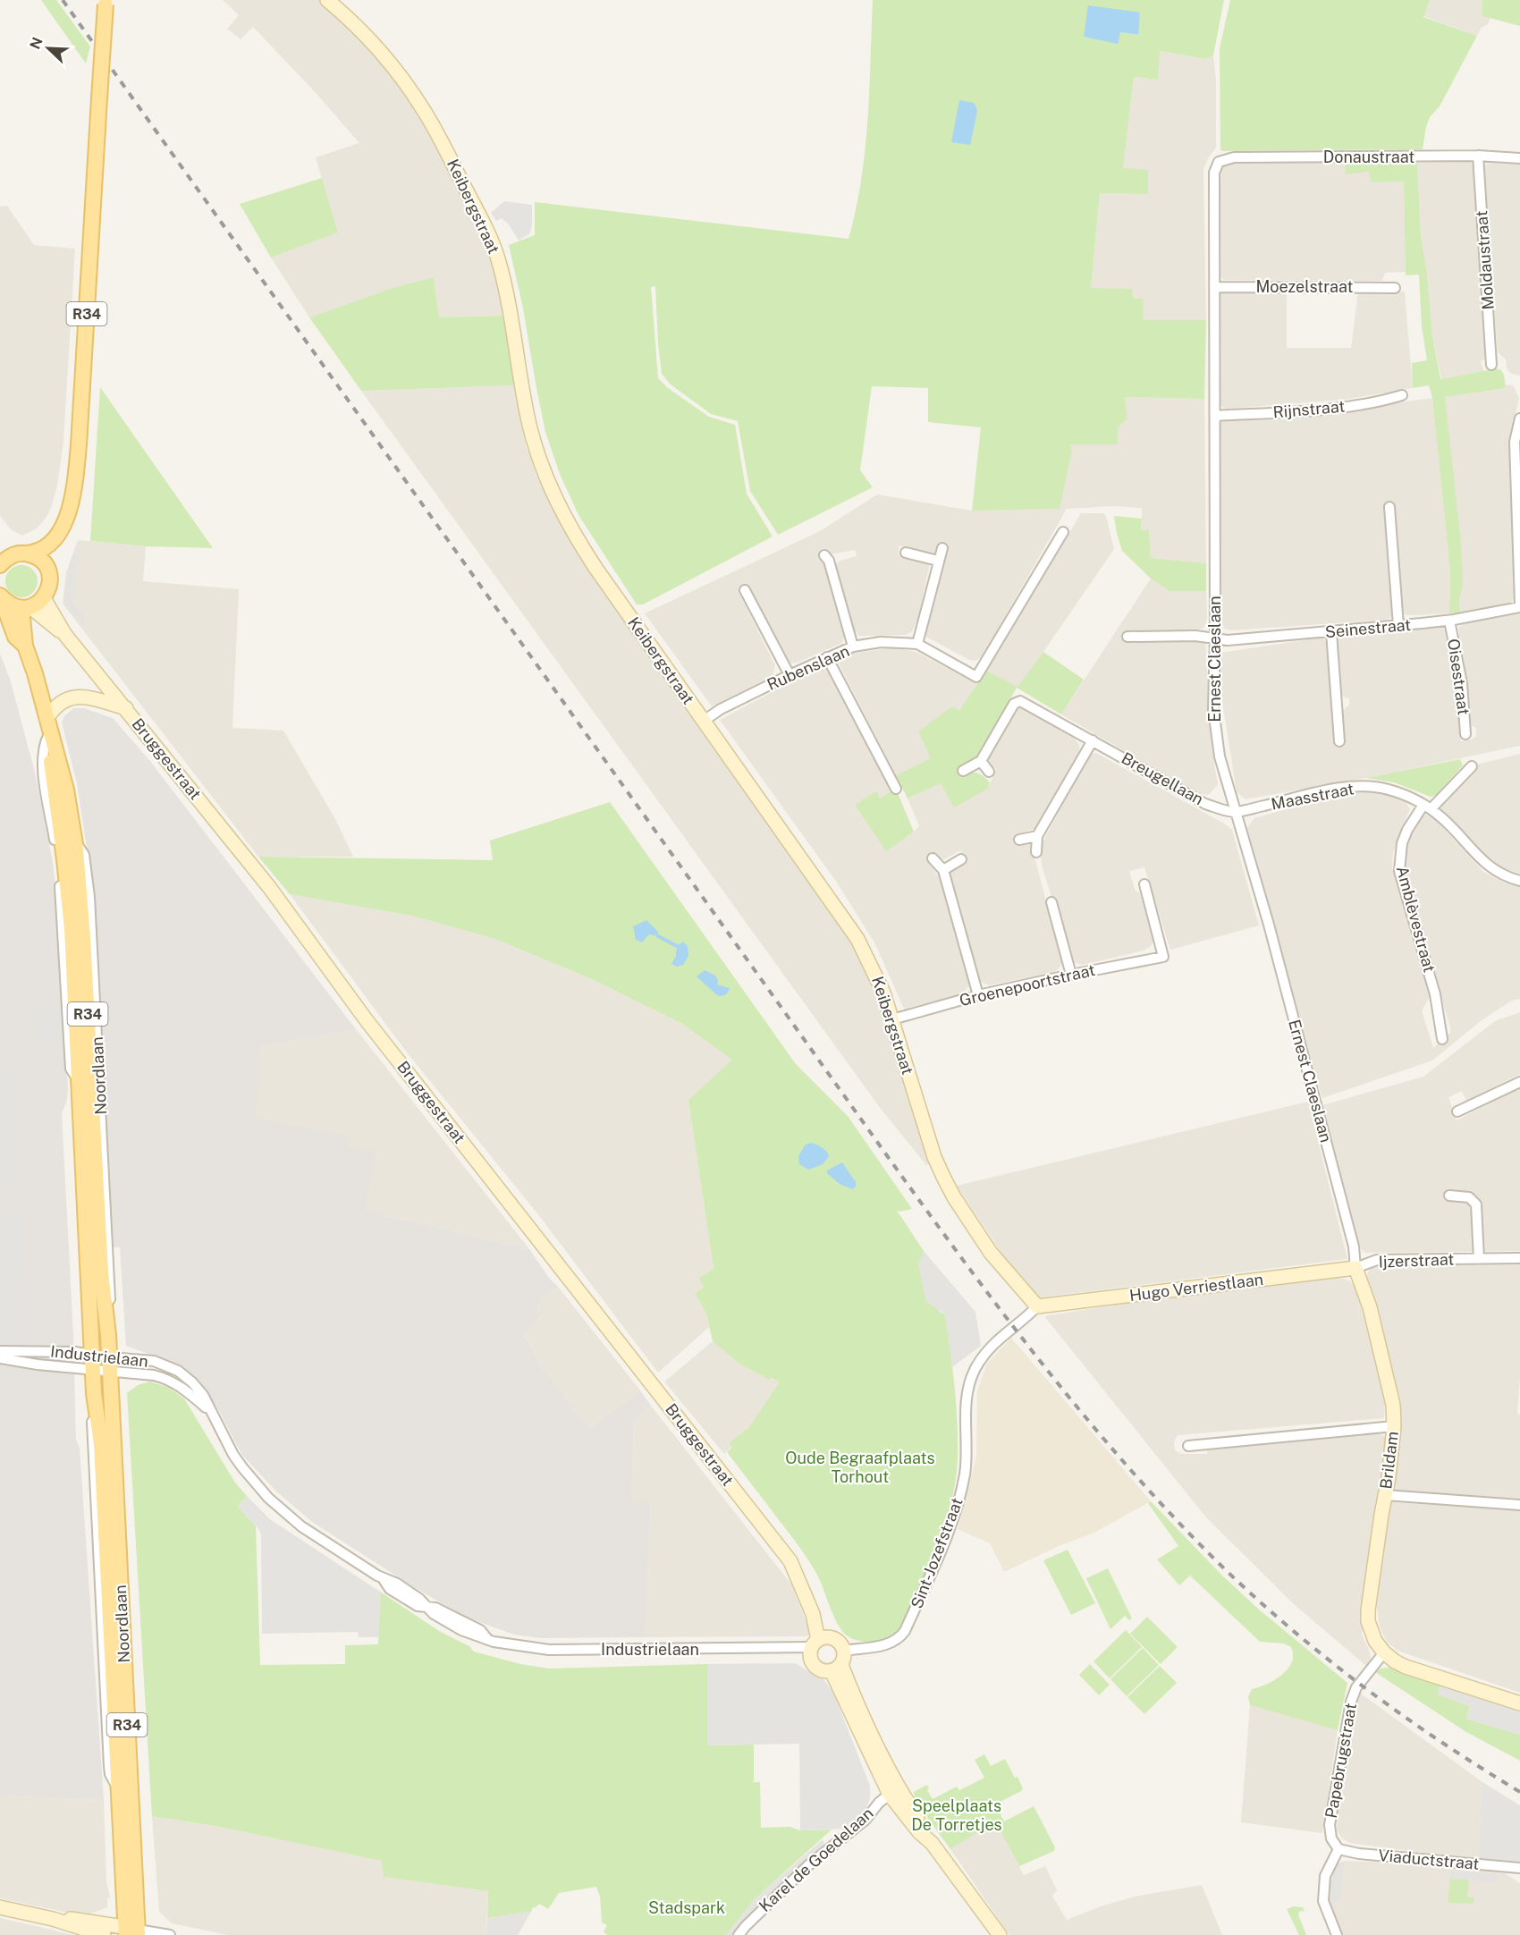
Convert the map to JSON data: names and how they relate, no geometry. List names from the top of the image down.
{
  "streets": {
    "main road": ["R34", "Noordlaan"],
    "street": [
      "Donaustraat",
      "Keibergstraat",
      "Moldaustraat",
      "Moezelstraat",
      "Rijnstraat",
      "Seinestraat",
      "Ernest Claeslaan",
      "Rubenslaan",
      "Oisestraat",
      "Bruggestraat",
      "Breugellaan",
      "Maasstraat",
      "Amblèvestraat",
      "Groenepoortstraat",
      "Ijzerstraat",
      "Hugo Verriestlaan",
      "Industrielaan",
      "Brildam",
      "Sint-Jozefstraat",
      "Papebrugstraat",
      "Karel de Goedelaan",
      "Viaductstraat"
    ]
  },
  "crossings": [
    ["Donaustraat", "Moldaustraat"],
    ["Donaustraat", "Ernest Claeslaan"],
    ["Keibergstraat", "Rubenslaan"],
    ["Keibergstraat", "Groenepoortstraat"],
    ["Keibergstraat", "Hugo Verriestlaan"],
    ["Keibergstraat", "Sint-Jozefstraat"],
    ["Moezelstraat", "Ernest Claeslaan"],
    ["Rijnstraat", "Ernest Claeslaan"],
    ["Seinestraat", "Ernest Claeslaan"],
    ["Seinestraat", "Oisestraat"],
    ["Ernest Claeslaan", "Breugellaan"],
    ["Ernest Claeslaan", "Maasstraat"],
    ["Ernest Claeslaan", "Ijzerstraat"],
    ["Ernest Claeslaan", "Hugo Verriestlaan"],
    ["Ernest Claeslaan", "Brildam"],
    ["Bruggestraat", "Noordlaan"],
    ["Bruggestraat", "Industrielaan"],
    ["Bruggestraat", "Sint-Jozefstraat"],
    ["Breugellaan", "Maasstraat"],
    ["Maasstraat", "Amblèvestraat"],
    ["Noordlaan", "Industrielaan"],
    ["Ijzerstraat", "Hugo Verriestlaan"],
    ["Ijzerstraat", "Brildam"],
    ["Hugo Verriestlaan", "Brildam"],
    ["Hugo Verriestlaan", "Sint-Jozefstraat"],
    ["Industrielaan", "Sint-Jozefstraat"],
    ["Brildam", "Papebrugstraat"],
    ["Papebrugstraat", "Viaductstraat"]
  ],
  "parks": ["Oude Begraafplaats Torhout", "Speelplaats De Torretjes", "Stadspark"],
  "north": "top left"
}
